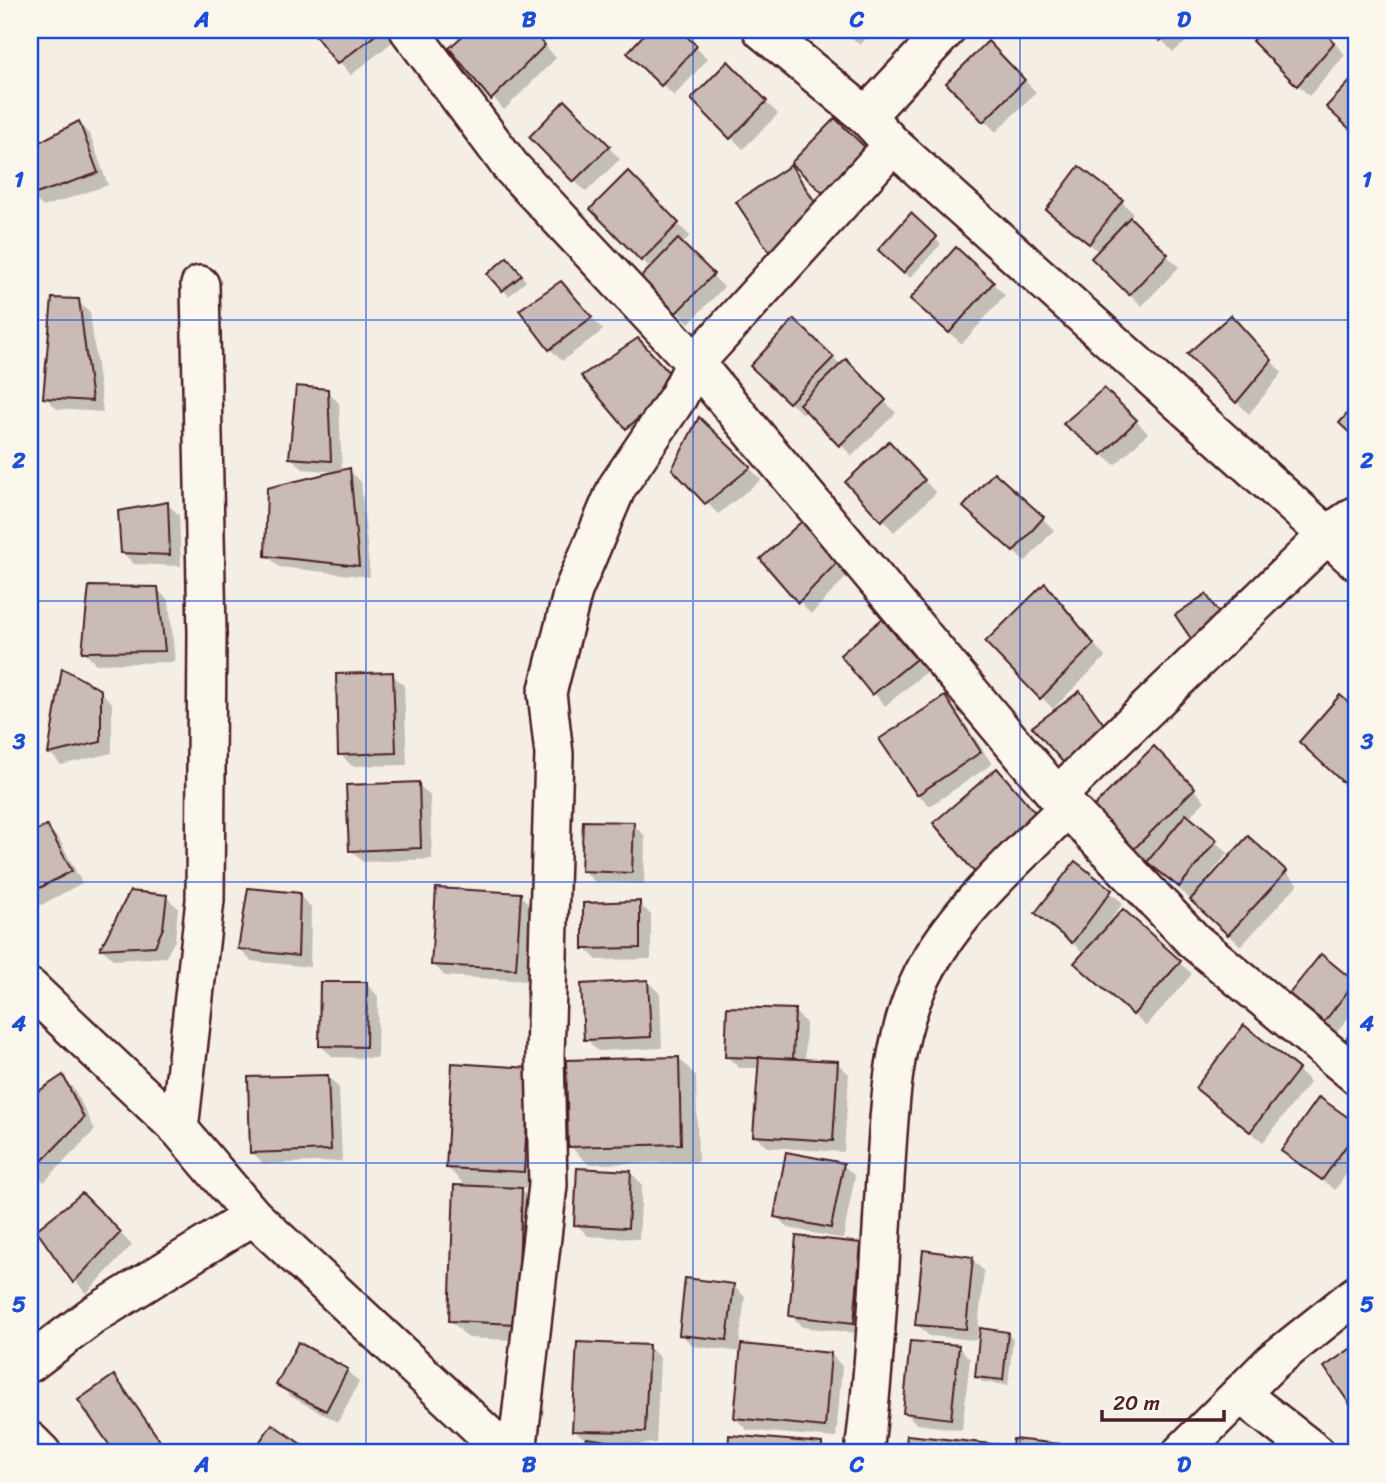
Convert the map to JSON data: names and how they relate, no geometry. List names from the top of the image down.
{
  "scale_bar": "20 m",
  "grid": {
    "columns": [
      "A",
      "B",
      "C",
      "D"
    ],
    "rows": [
      "1",
      "2",
      "3",
      "4",
      "5"
    ]
  }
}
